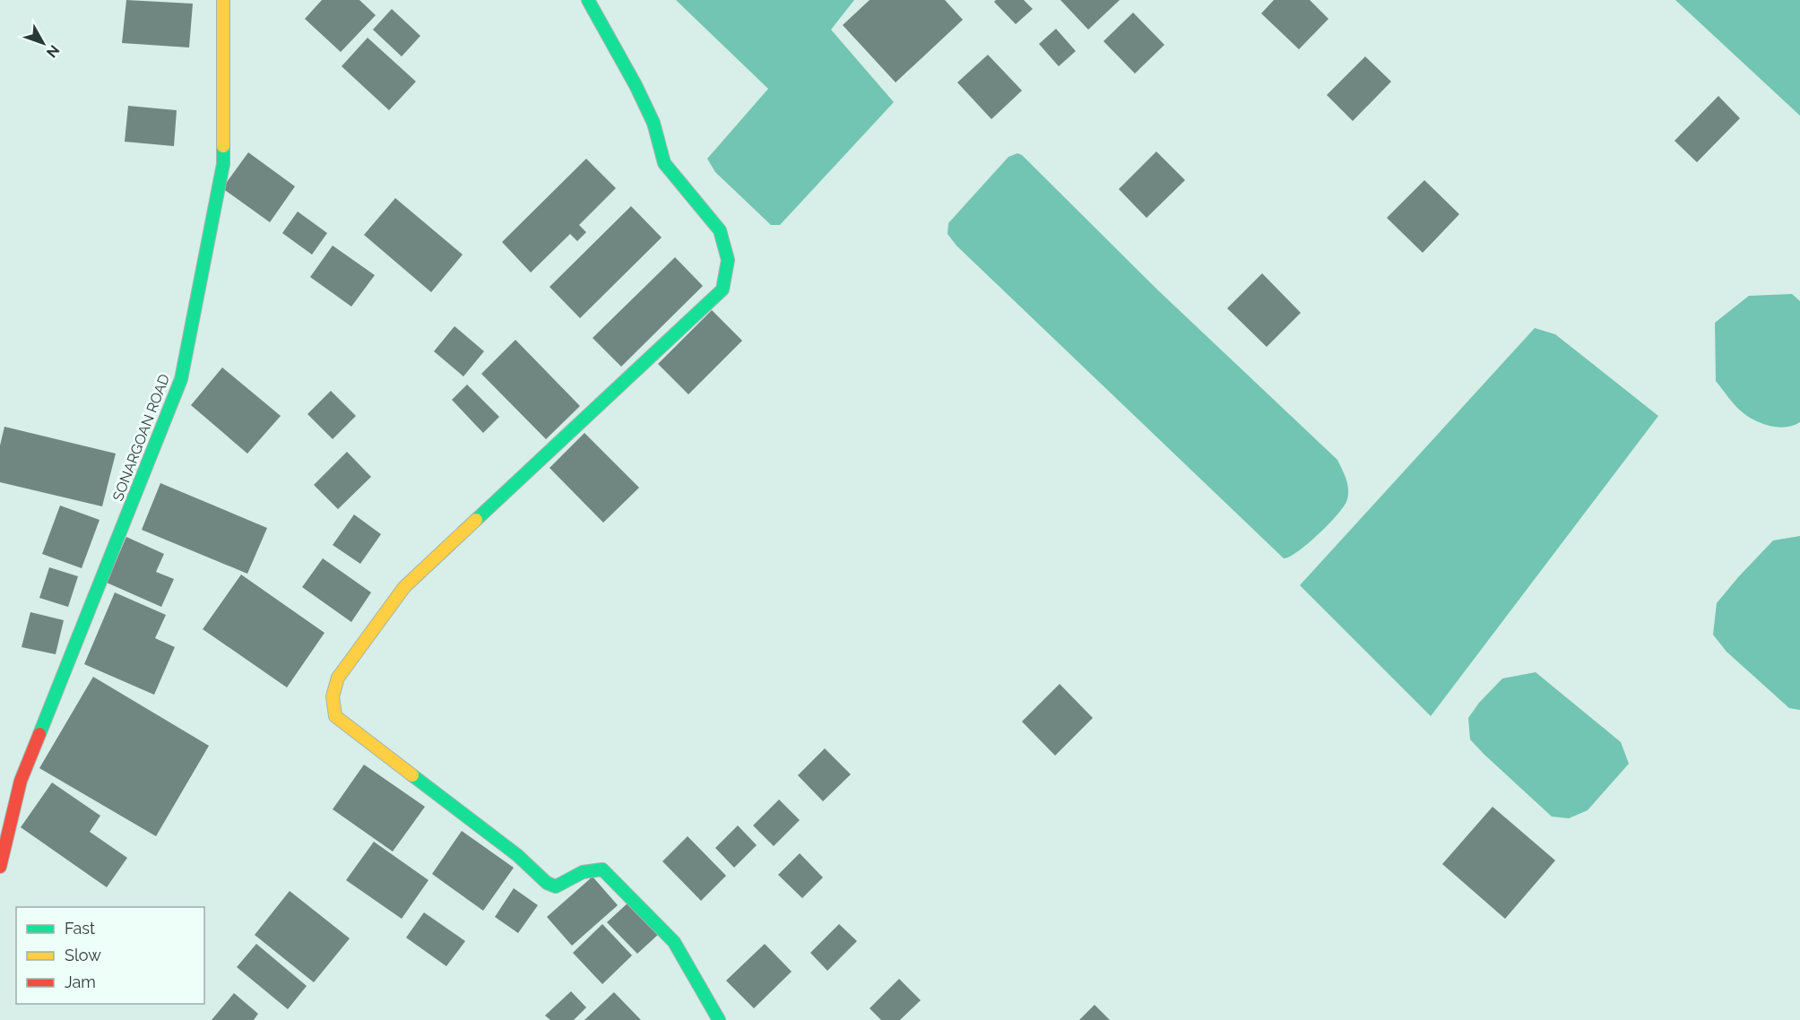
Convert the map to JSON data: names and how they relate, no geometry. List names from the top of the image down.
{
  "streets": {
    "street": ["SONARGOAN ROAD"]
  },
  "legend": ["Fast", "Slow", "Jam"],
  "north": "bottom right"
}
